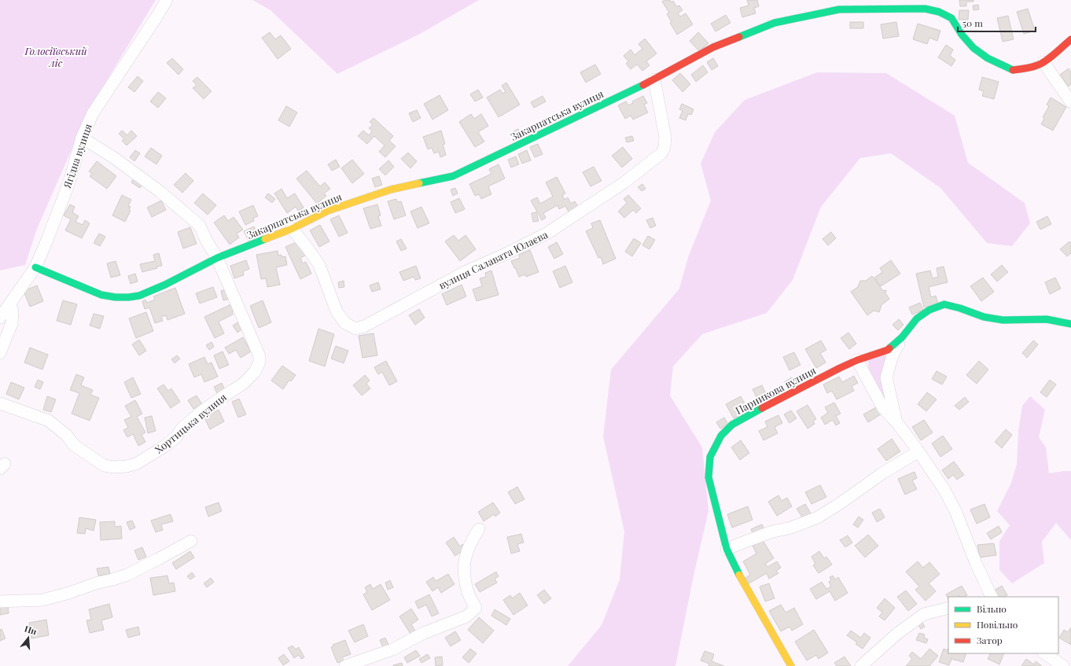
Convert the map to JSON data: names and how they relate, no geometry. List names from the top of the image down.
{
  "streets": {
    "street": [
      "Закарпатська вулиця",
      "Ягідна вулиця",
      "вулиця Салавата Юлаєва",
      "Парникова вулиця",
      "Хортицька вулиця"
    ]
  },
  "crossings": [
    ["Закарпатська вулиця", "Ягідна вулиця"],
    ["Закарпатська вулиця", "вулиця Салавата Юлаєва"],
    ["Закарпатська вулиця", "Хортицька вулиця"]
  ],
  "parks": ["Голосіївський ліс"],
  "legend": ["Вільно", "Повільно", "Затор"],
  "scale_bar": "50 m",
  "north": "top"
}
